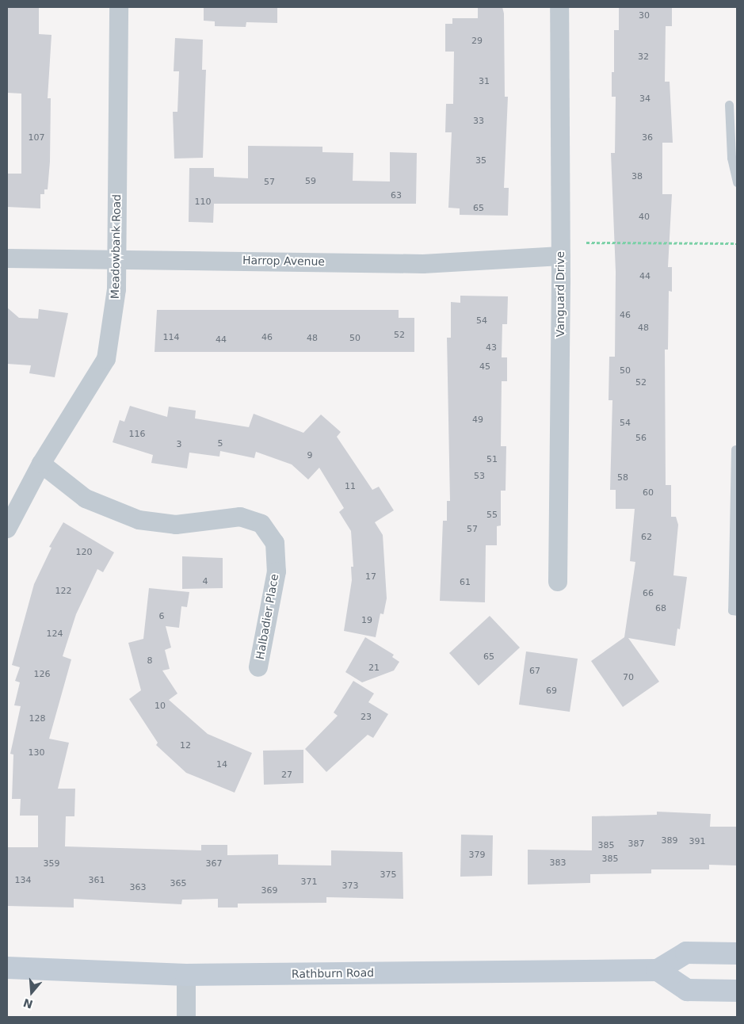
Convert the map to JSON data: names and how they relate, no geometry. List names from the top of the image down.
{
  "streets": {
    "street": [
      "Meadowbank Road",
      "Harrop Avenue",
      "Vanguard Drive",
      "Halbadier Place",
      "Rathburn Road"
    ]
  },
  "crossings": [
    ["Meadowbank Road", "Harrop Avenue"],
    ["Meadowbank Road", "Halbadier Place"],
    ["Harrop Avenue", "Vanguard Drive"]
  ],
  "house_numbers": [
    "30",
    "29",
    "32",
    "31",
    "34",
    "33",
    "107",
    "36",
    "35",
    "38",
    "59",
    "57",
    "63",
    "110",
    "65",
    "40",
    "44",
    "46",
    "54",
    "48",
    "52",
    "114",
    "46",
    "48",
    "50",
    "44",
    "43",
    "45",
    "50",
    "52",
    "49",
    "54",
    "116",
    "56",
    "5",
    "3",
    "9",
    "51",
    "53",
    "58",
    "11",
    "60",
    "55",
    "57",
    "62",
    "120",
    "17",
    "4",
    "61",
    "122",
    "66",
    "68",
    "6",
    "19",
    "124",
    "65",
    "8",
    "21",
    "67",
    "126",
    "70",
    "69",
    "10",
    "23",
    "128",
    "12",
    "130",
    "14",
    "27",
    "389",
    "391",
    "387",
    "385",
    "379",
    "385",
    "383",
    "359",
    "367",
    "375",
    "134",
    "361",
    "371",
    "365",
    "373",
    "363",
    "369"
  ],
  "north": "bottom"
}
